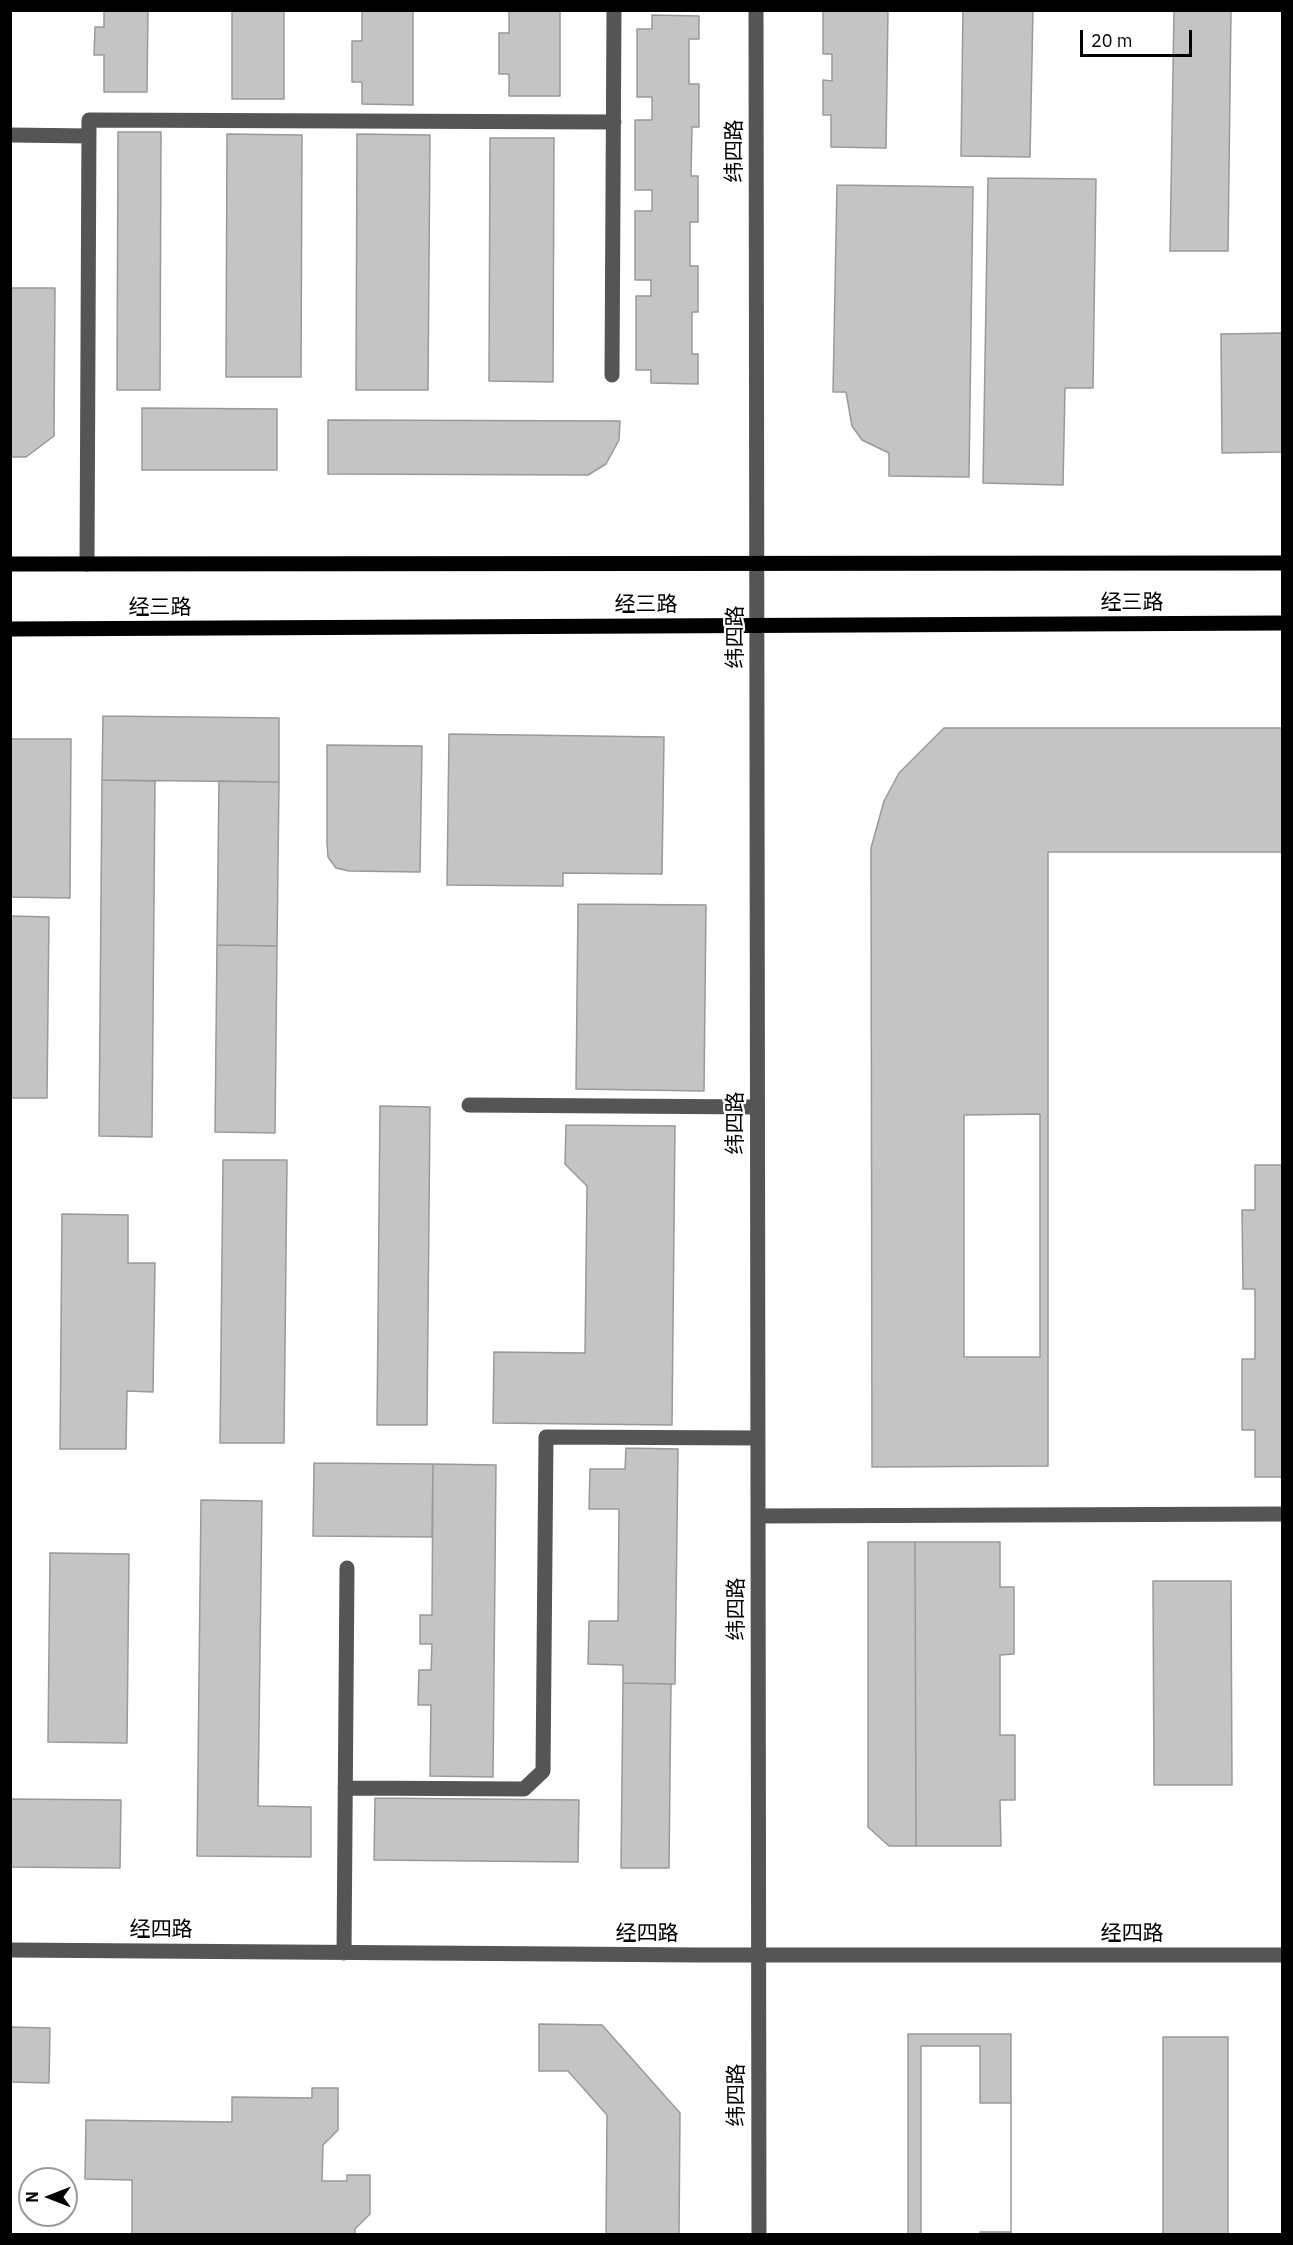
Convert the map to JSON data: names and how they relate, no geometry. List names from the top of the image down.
{
  "streets": {
    "main road": ["经三路"],
    "street": ["纬四路", "经四路"]
  },
  "crossings": [
    ["纬四路", "经三路"],
    ["纬四路", "经四路"]
  ],
  "scale_bar": "20 m",
  "north": "left"
}
